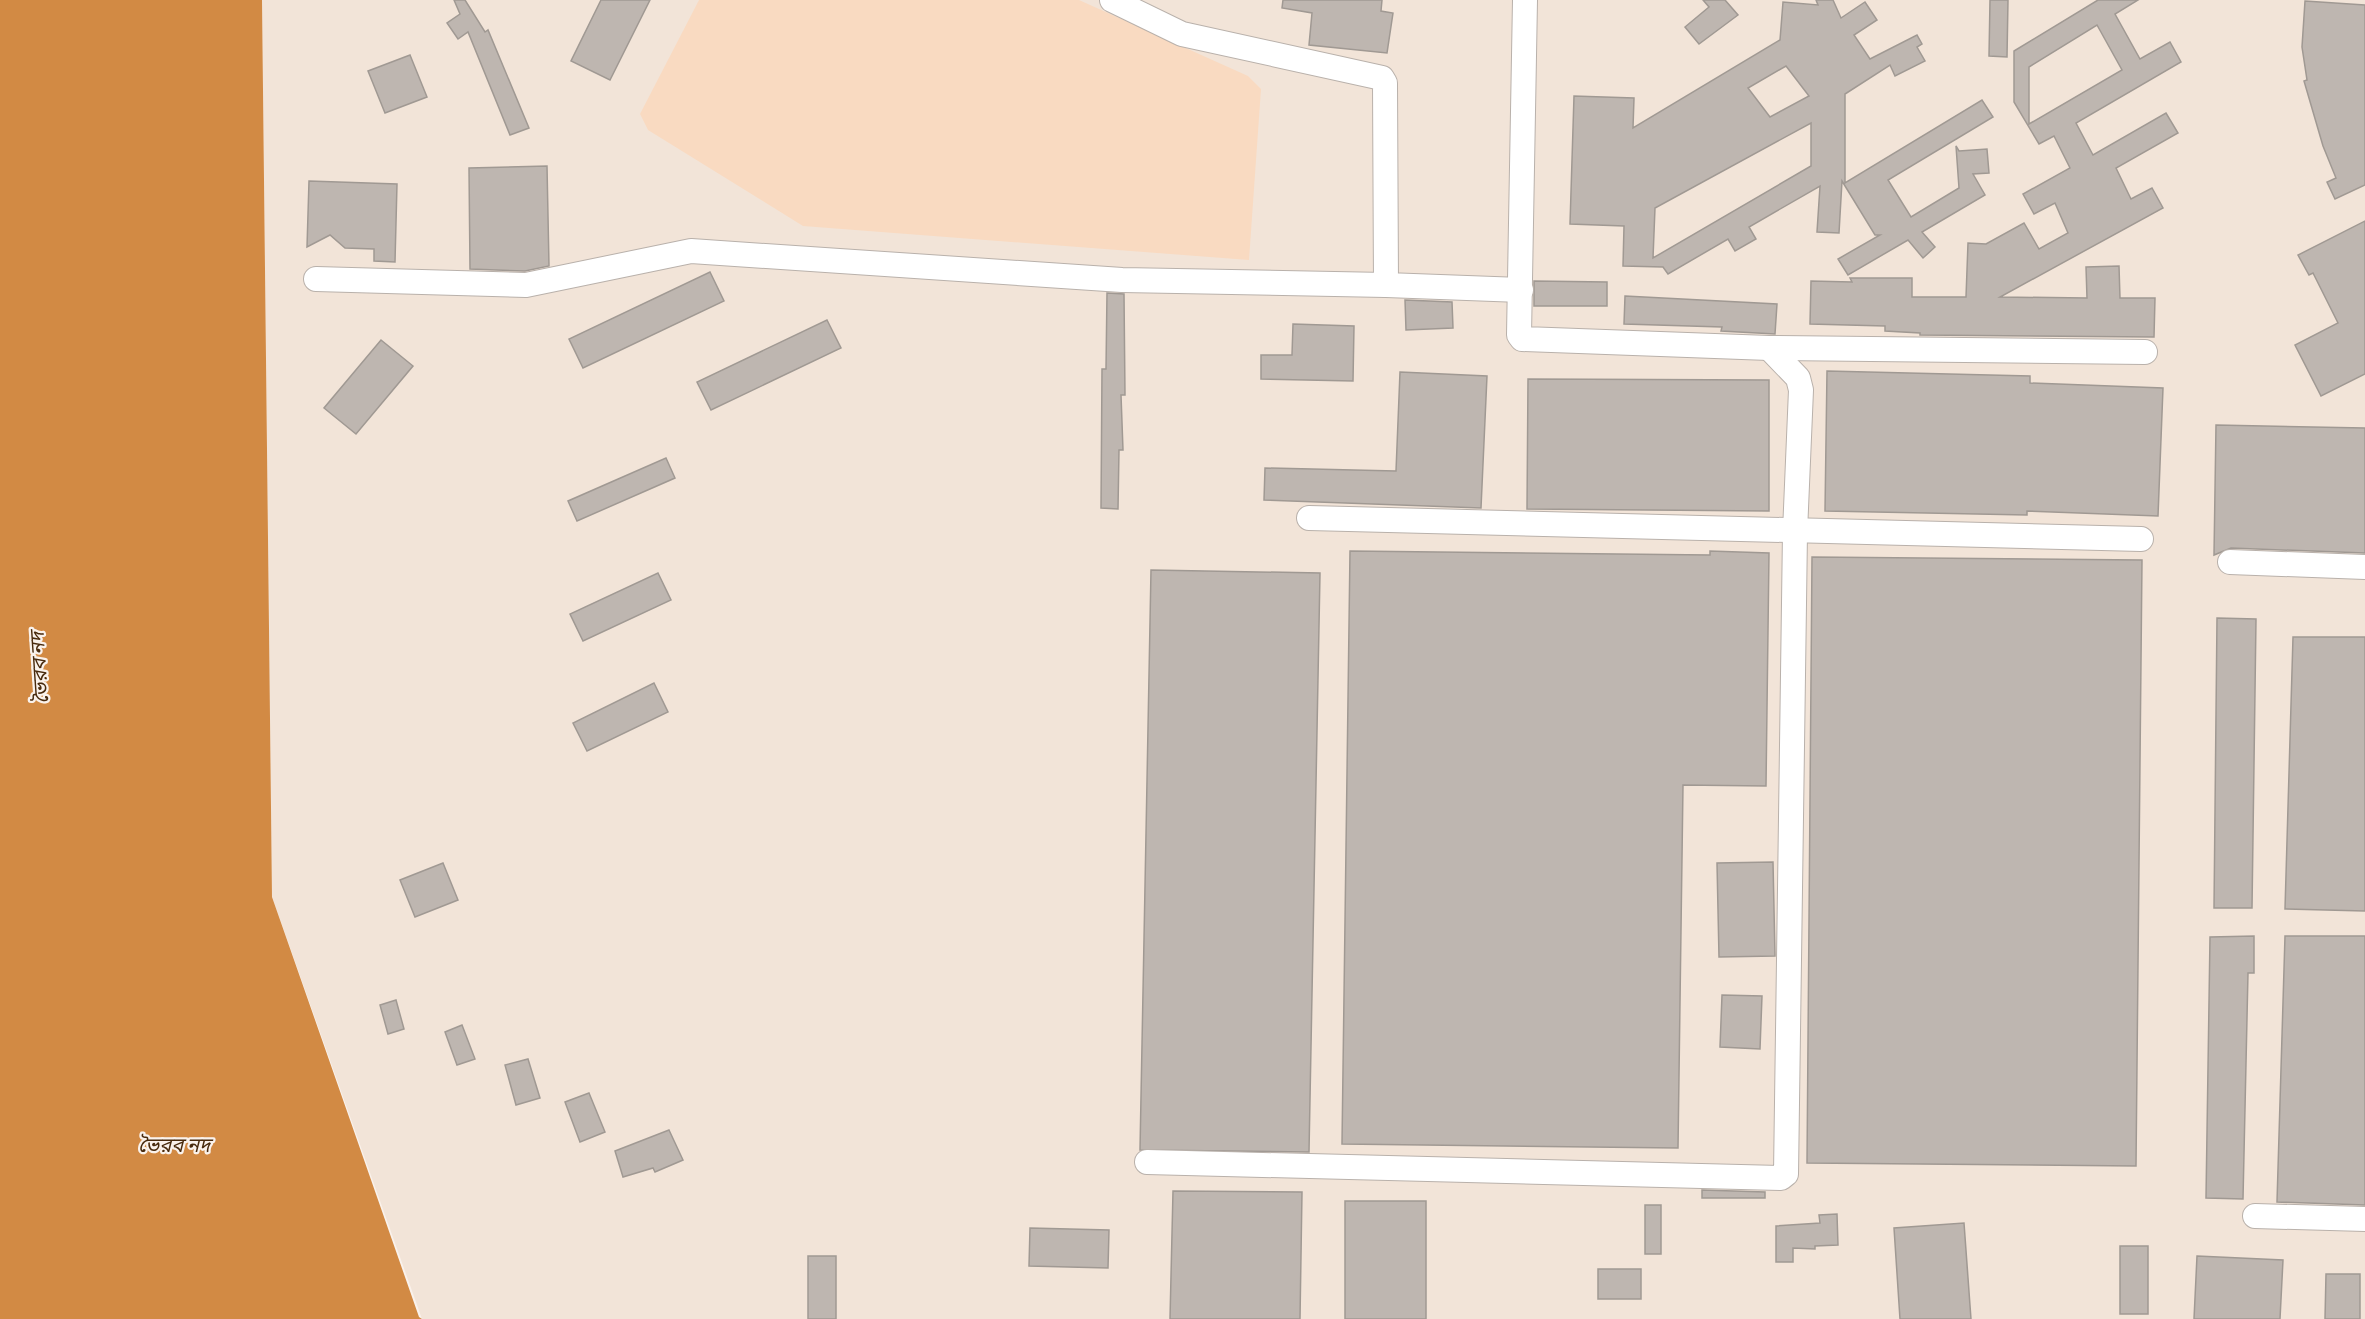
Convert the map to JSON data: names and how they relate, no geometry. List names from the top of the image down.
{
  "water": ["ভৈরব নদ"]
}
